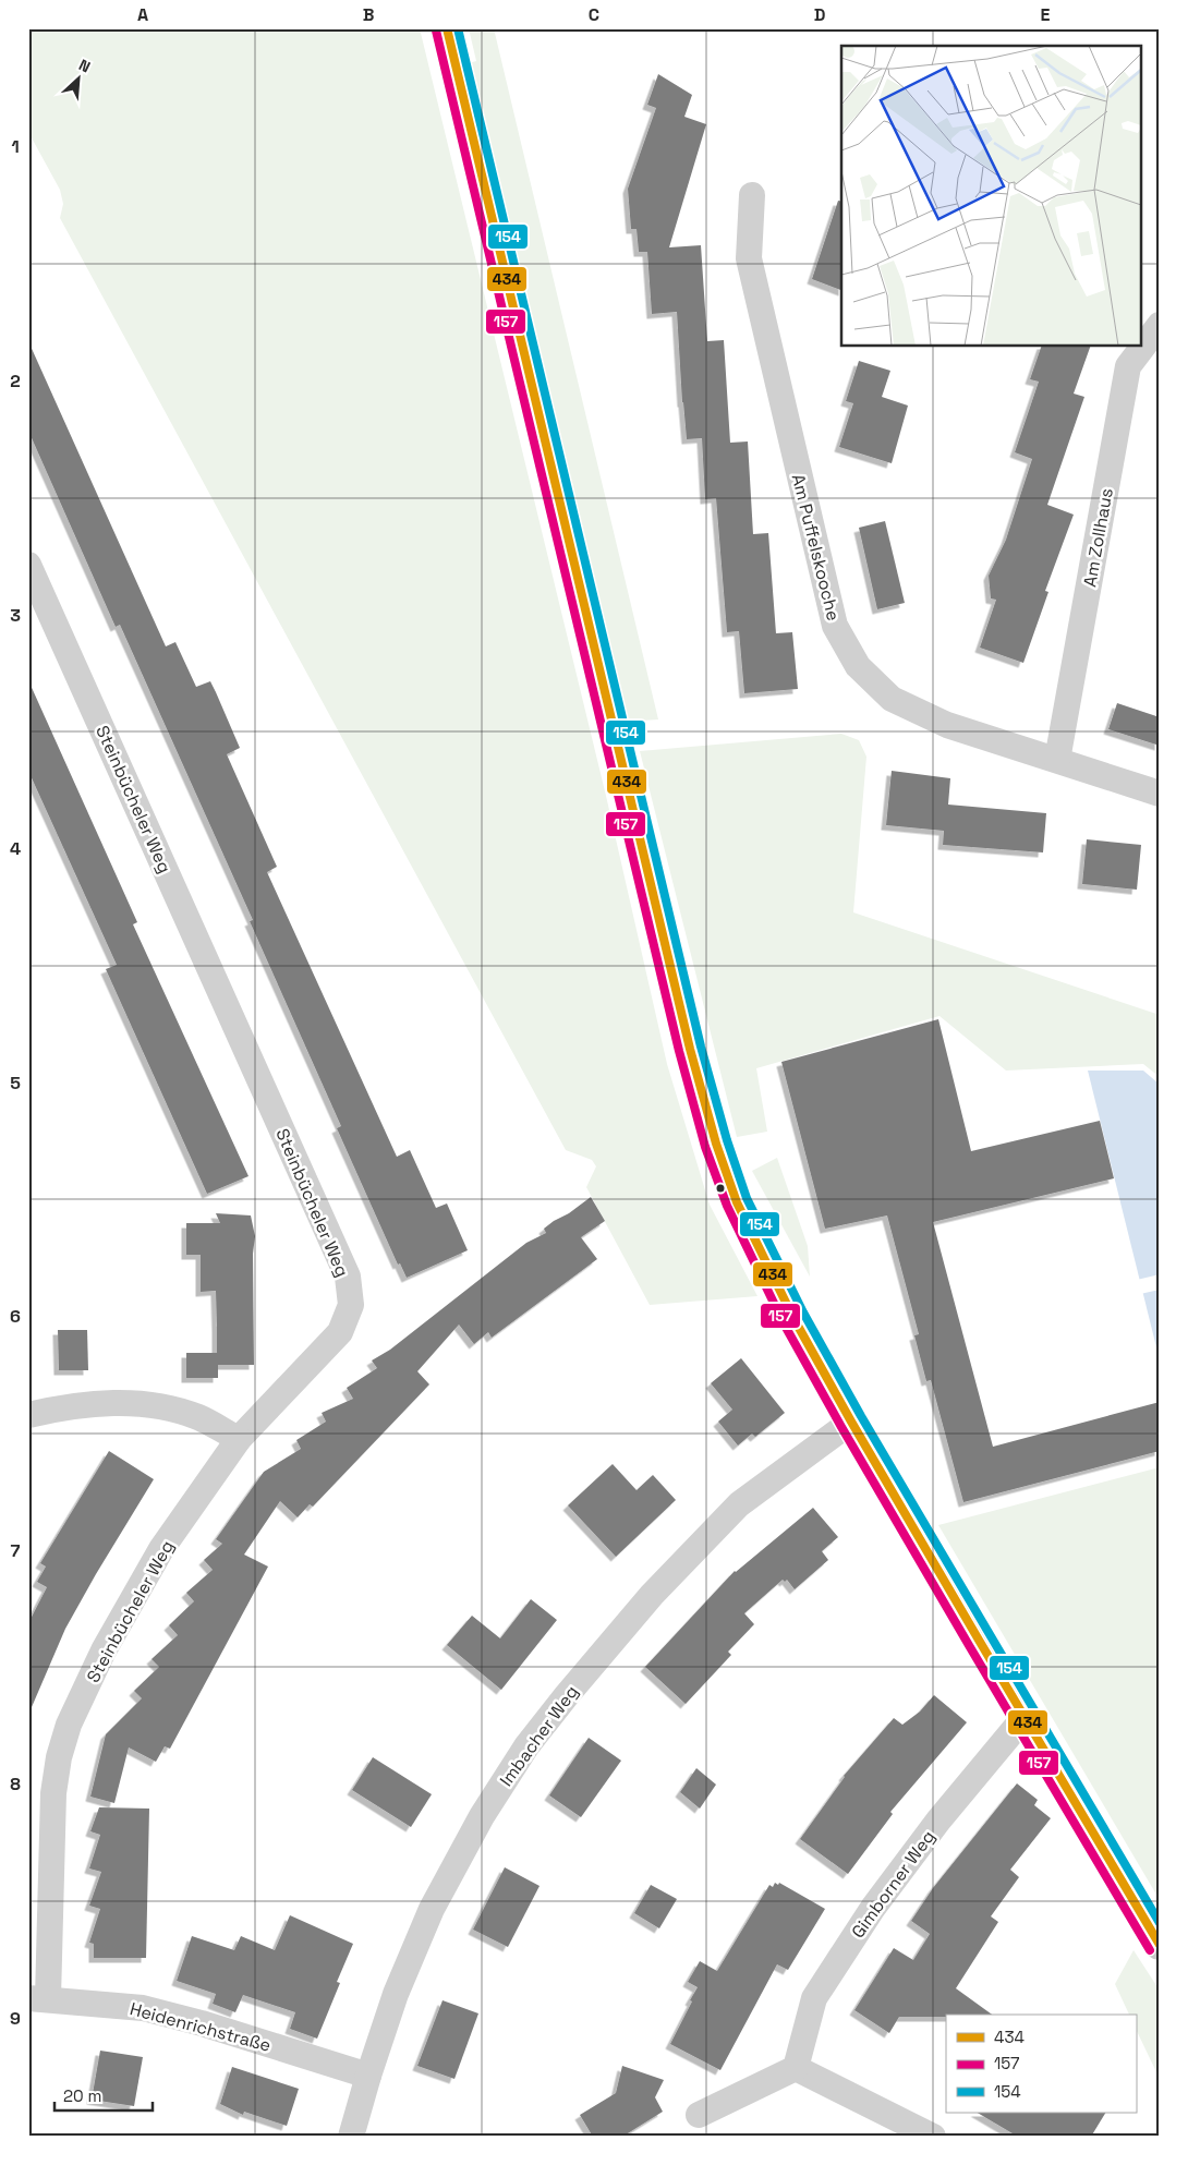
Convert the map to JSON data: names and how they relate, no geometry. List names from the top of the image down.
{
  "streets": {
    "street": [
      "Am Zollhaus",
      "Am Puffelskooche",
      "Steinbücheler Weg",
      "Imbacher Weg",
      "Gimborner Weg",
      "Heidenrichstraße"
    ]
  },
  "crossings": [
    ["Am Zollhaus", "Am Puffelskooche"],
    ["Steinbücheler Weg", "Heidenrichstraße"],
    ["Imbacher Weg", "Heidenrichstraße"]
  ],
  "lines": ["transit line 434", "transit line 154", "transit line 157"],
  "legend": ["434", "157", "154"],
  "scale_bar": "20 m",
  "north": "top right",
  "grid": {
    "columns": [
      "A",
      "B",
      "C",
      "D",
      "E"
    ],
    "rows": [
      "1",
      "2",
      "3",
      "4",
      "5",
      "6",
      "7",
      "8",
      "9"
    ]
  }
}
